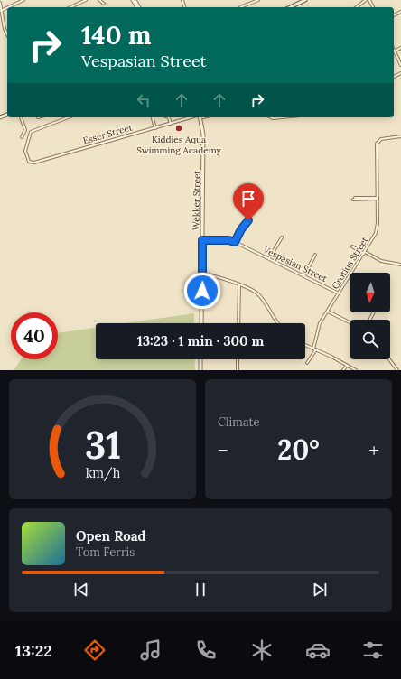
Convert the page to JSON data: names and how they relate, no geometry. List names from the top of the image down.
{
  "streets": {
    "street": [
      "Esser Street",
      "Wekker Street",
      "Grotius Street",
      "Vespasian Street"
    ]
  },
  "crossings": [
    ["Wekker Street", "Vespasian Street"],
    ["Grotius Street", "Vespasian Street"]
  ],
  "places": ["Kiddies Aqua Swimming Academy"],
  "north": "bottom",
  "page": {
    "turn": ["140 m", "Vespasian Street"],
    "limit": "40",
    "trip": "13:23 · 1 min · 300 m",
    "tile": "Climate",
    "heat": ["−", "20°", "+"],
    "song": ["Open Road", "Tom Ferris"],
    "tabs": "13:22",
    "gauge": ["31", "km/h"]
  }
}
